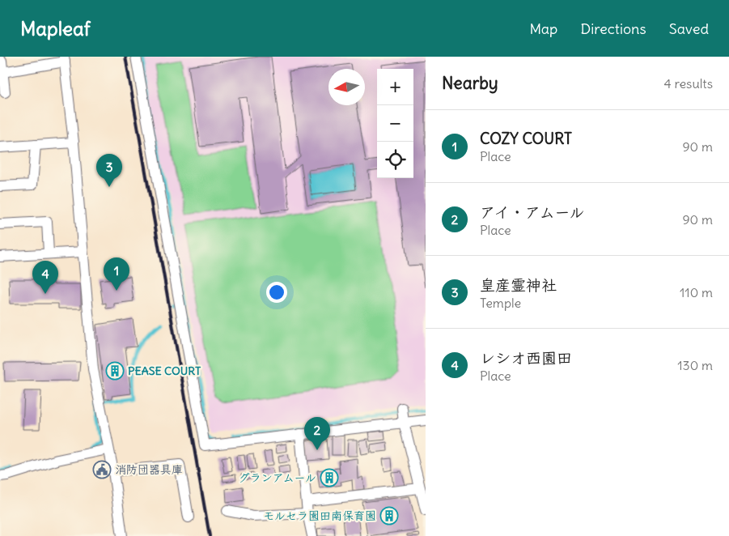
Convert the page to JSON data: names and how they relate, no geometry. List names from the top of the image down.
{
  "places": {
    "building": ["PEASE COURT", "グランアムール", "モルセラ園田南保育園"],
    "public building": ["消防団器具庫"]
  },
  "north": "left",
  "page": {
    "header": "Mapleaf",
    "nav": ["Map", "Directions", "Saved"],
    "heading": ["Nearby", "4 results"],
    "map_buttons": ["+", "−"],
    "list": [
      {
        "mark": "1",
        "name": "COZY COURT",
        "note": "Place",
        "value": "90 m"
      },
      {
        "mark": "2",
        "name": "アイ・アムール",
        "note": "Place",
        "value": "90 m"
      },
      {
        "mark": "3",
        "name": "皇産霊神社",
        "note": "Temple",
        "value": "110 m"
      },
      {
        "mark": "4",
        "name": "レシオ西園田",
        "note": "Place",
        "value": "130 m"
      }
    ],
    "pins": [
      "3",
      "1",
      "4",
      "2"
    ]
  }
}
